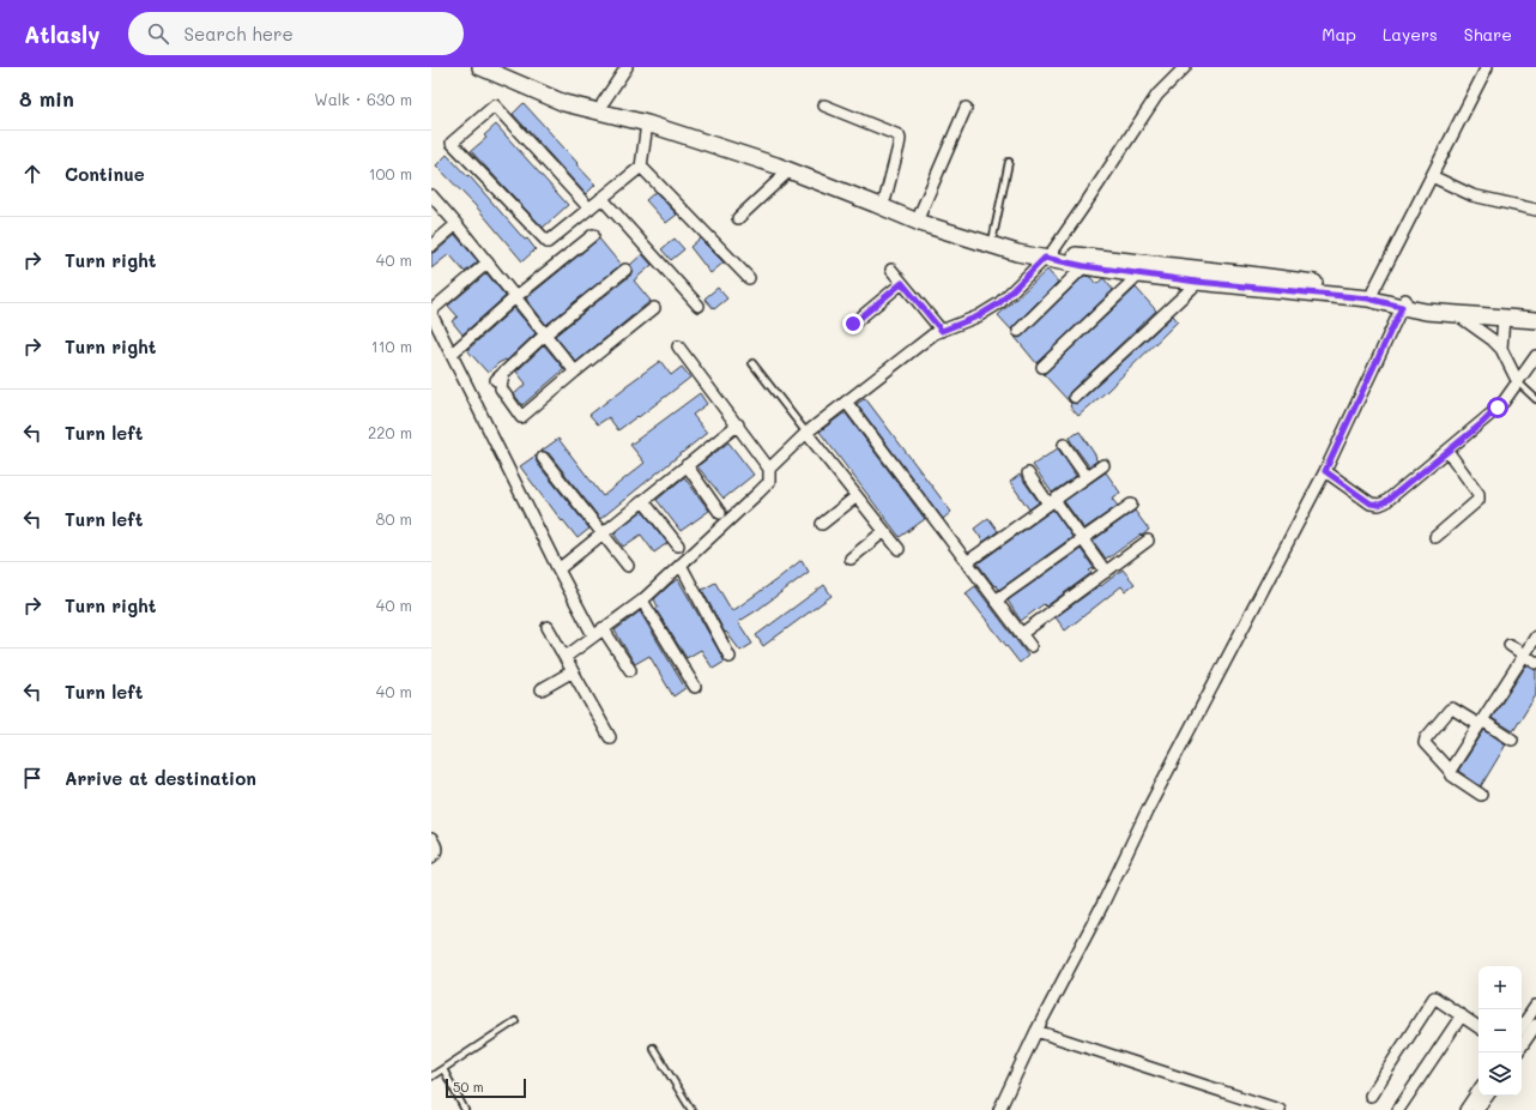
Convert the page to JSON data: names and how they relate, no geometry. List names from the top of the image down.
{
  "scale_bar": "50 m",
  "page": {
    "header": "Atlasly",
    "search": "Search here",
    "nav": ["Map", "Layers", "Share"],
    "heading": ["8 min", "Walk · 630 m"],
    "list": [
      ["Continue", "100 m"],
      ["Turn right", "40 m"],
      ["Turn right", "110 m"],
      ["Turn left", "220 m"],
      ["Turn left", "80 m"],
      ["Turn right", "40 m"],
      ["Turn left", "40 m"],
      "Arrive at destination"
    ],
    "map_buttons": ["+", "−"],
    "scale": "50 m"
  }
}
